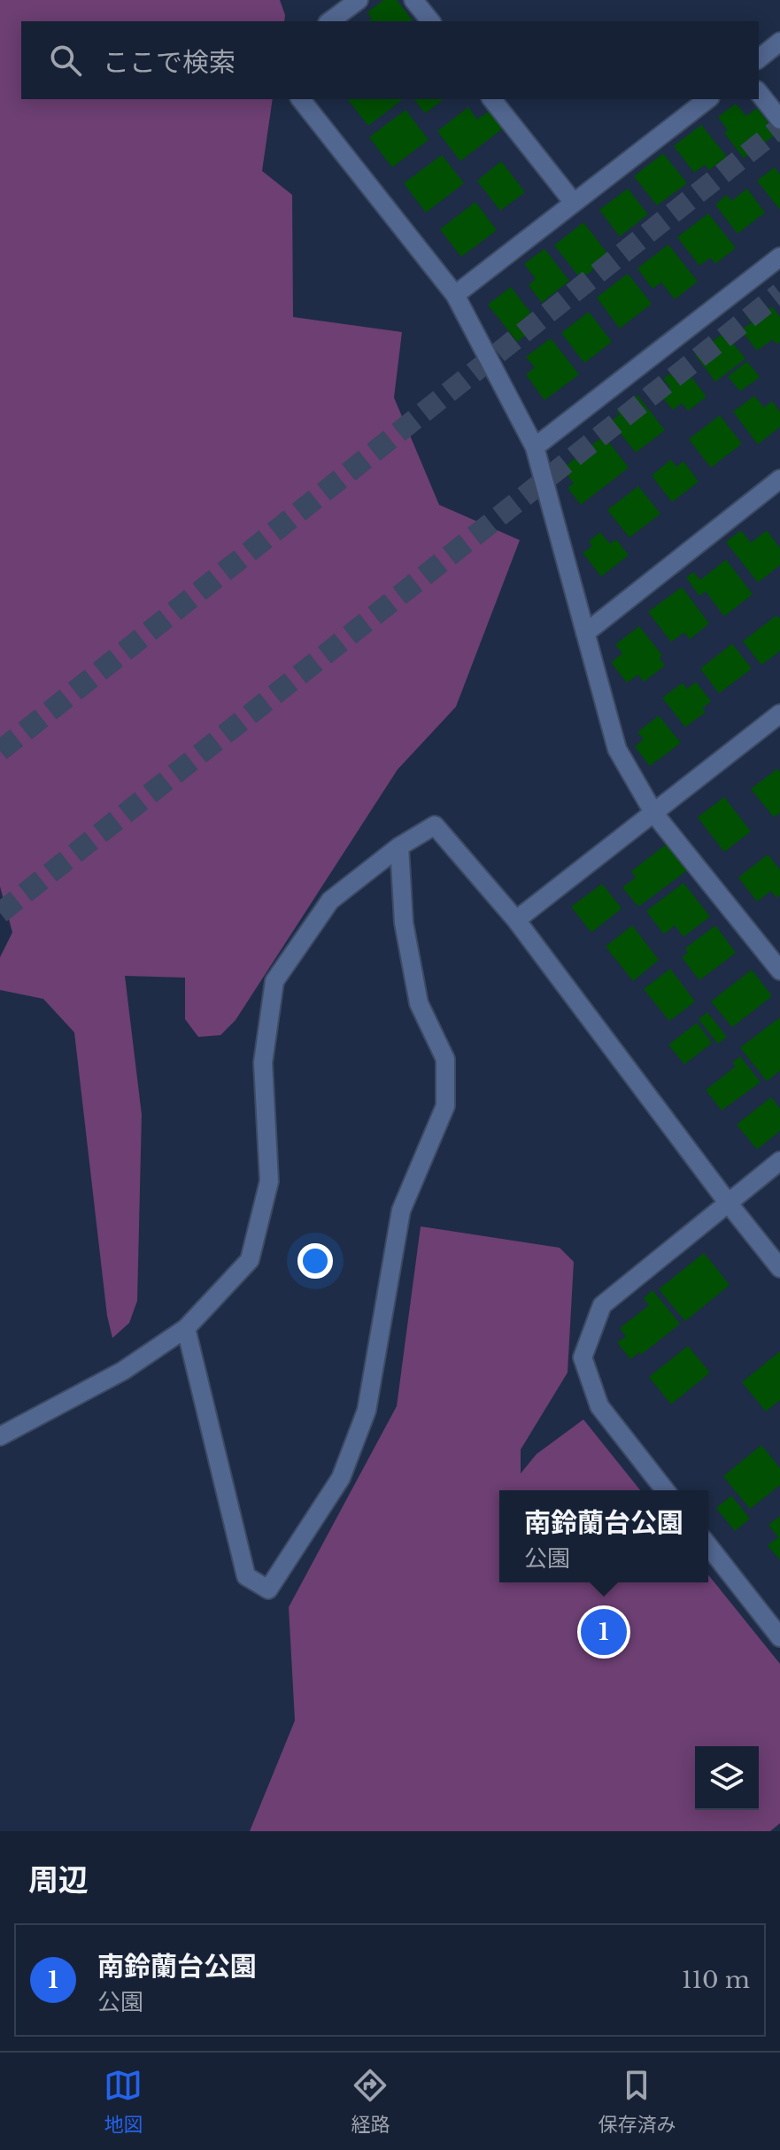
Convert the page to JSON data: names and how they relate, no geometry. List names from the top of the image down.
{
  "page": {
    "search": "ここで検索",
    "popup": ["南鈴蘭台公園", "公園"],
    "pins": "1",
    "heading": "周辺",
    "list": [
      {
        "mark": "1",
        "name": "南鈴蘭台公園",
        "note": "公園",
        "value": "110 m"
      }
    ],
    "nav": ["地図", "経路", "保存済み"]
  }
}
